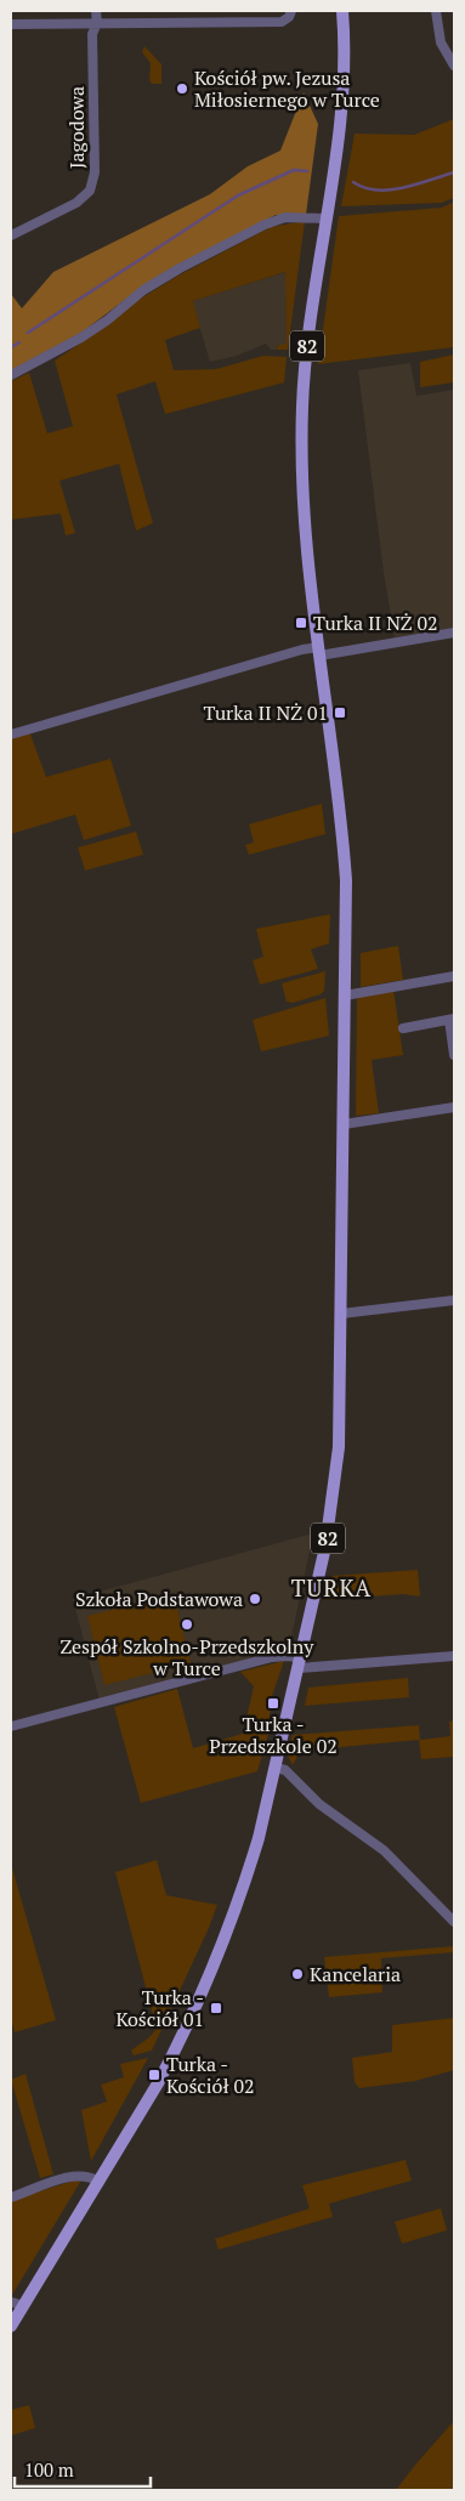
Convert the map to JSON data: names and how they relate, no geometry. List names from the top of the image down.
{
  "streets": {
    "main road": ["82"],
    "street": ["Jagodowa"]
  },
  "districts": ["TURKA"],
  "places": {
    "other": [
      "Kościół pw. Jezusa Miłosiernego w Turce",
      "Szkoła Podstawowa",
      "Zespół Szkolno-Przedszkolny w Turce",
      "Kancelaria"
    ],
    "transit": [
      "Turka II NŻ 02",
      "Turka II NŻ 01",
      "Turka - Przedszkole 02",
      "Turka - Kościół 01",
      "Turka - Kościół 02"
    ]
  },
  "scale_bar": "100 m"
}
